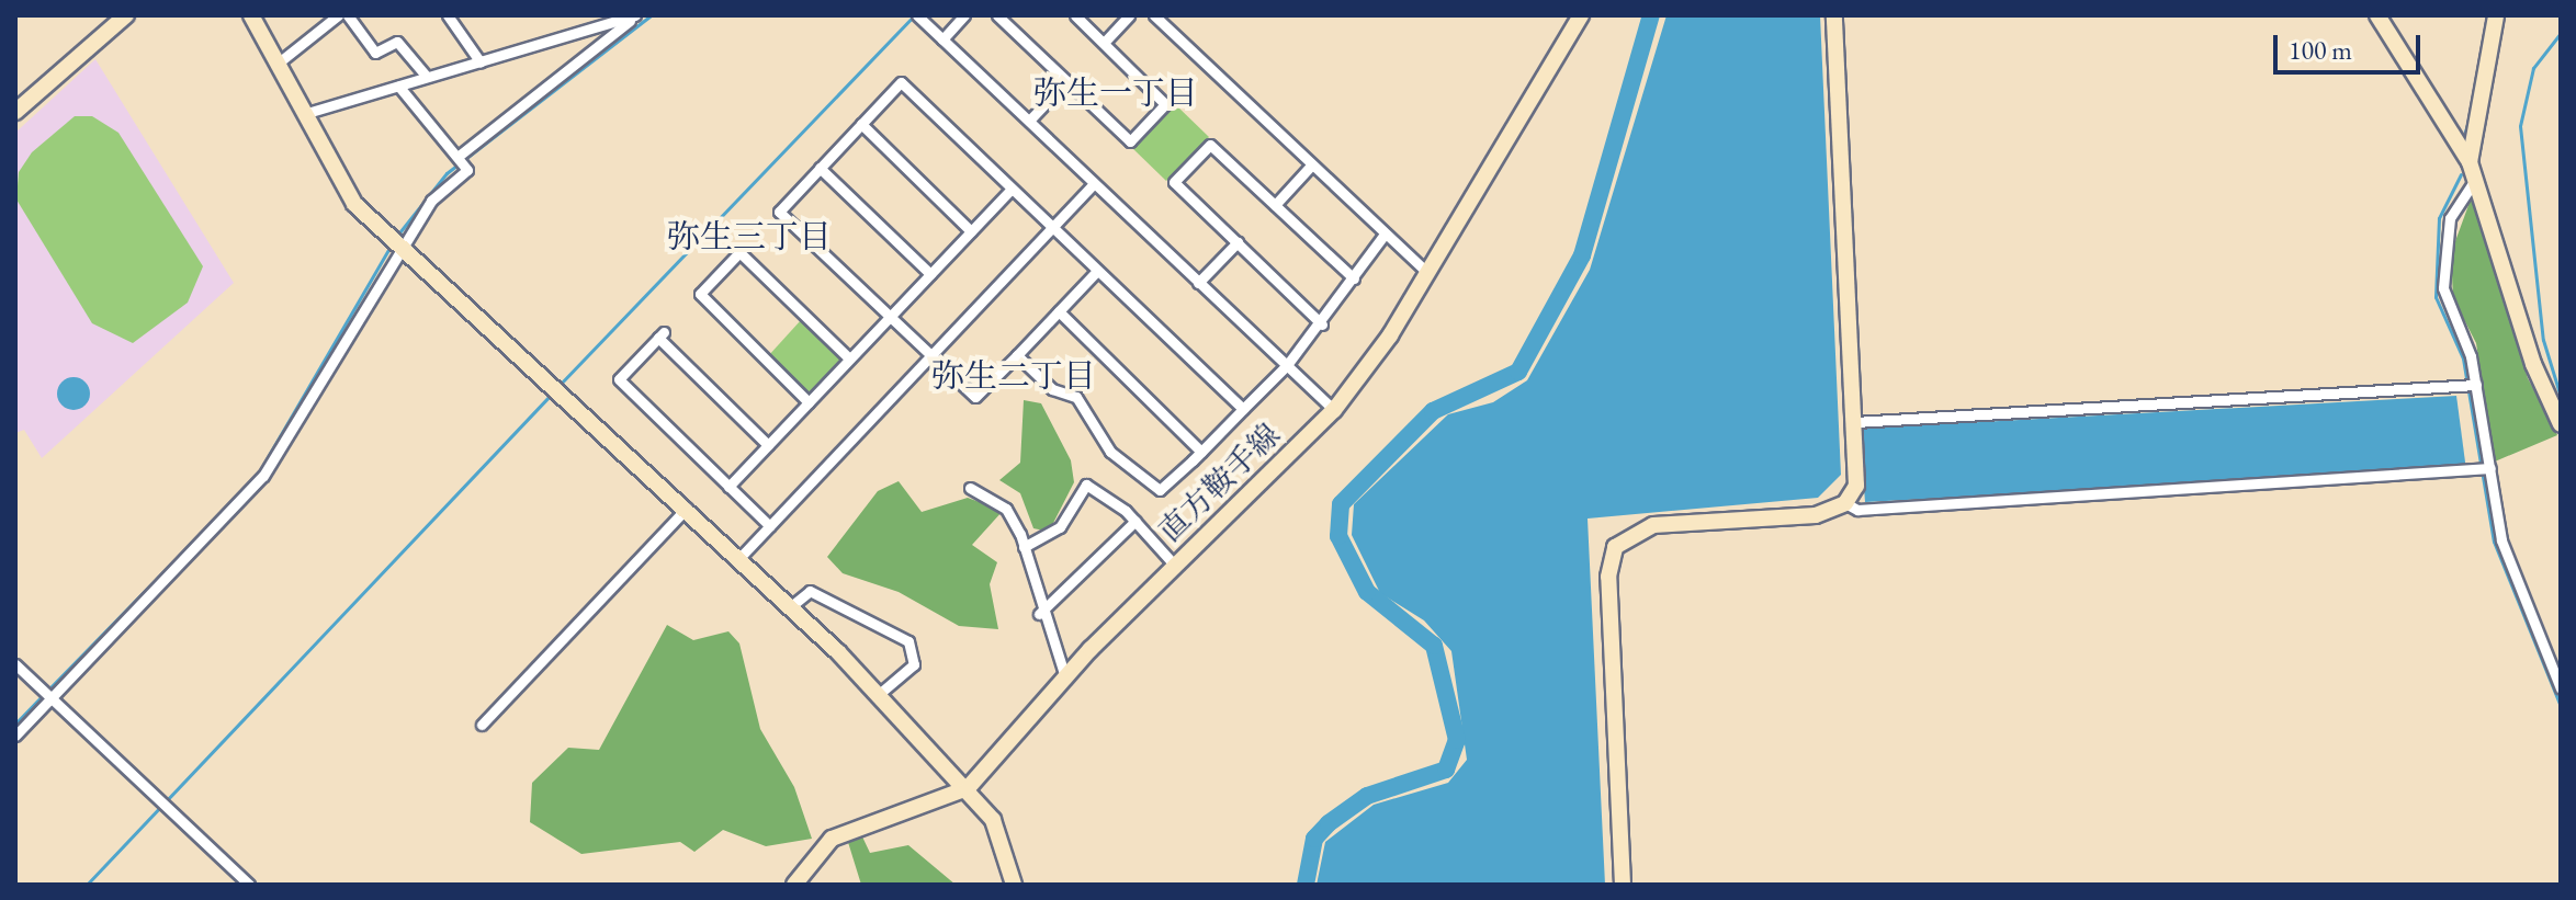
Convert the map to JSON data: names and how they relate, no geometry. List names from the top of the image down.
{
  "streets": {
    "street": ["直方鞍手線"]
  },
  "districts": ["弥生一丁目", "弥生三丁目", "弥生二丁目"],
  "scale_bar": "100 m"
}
